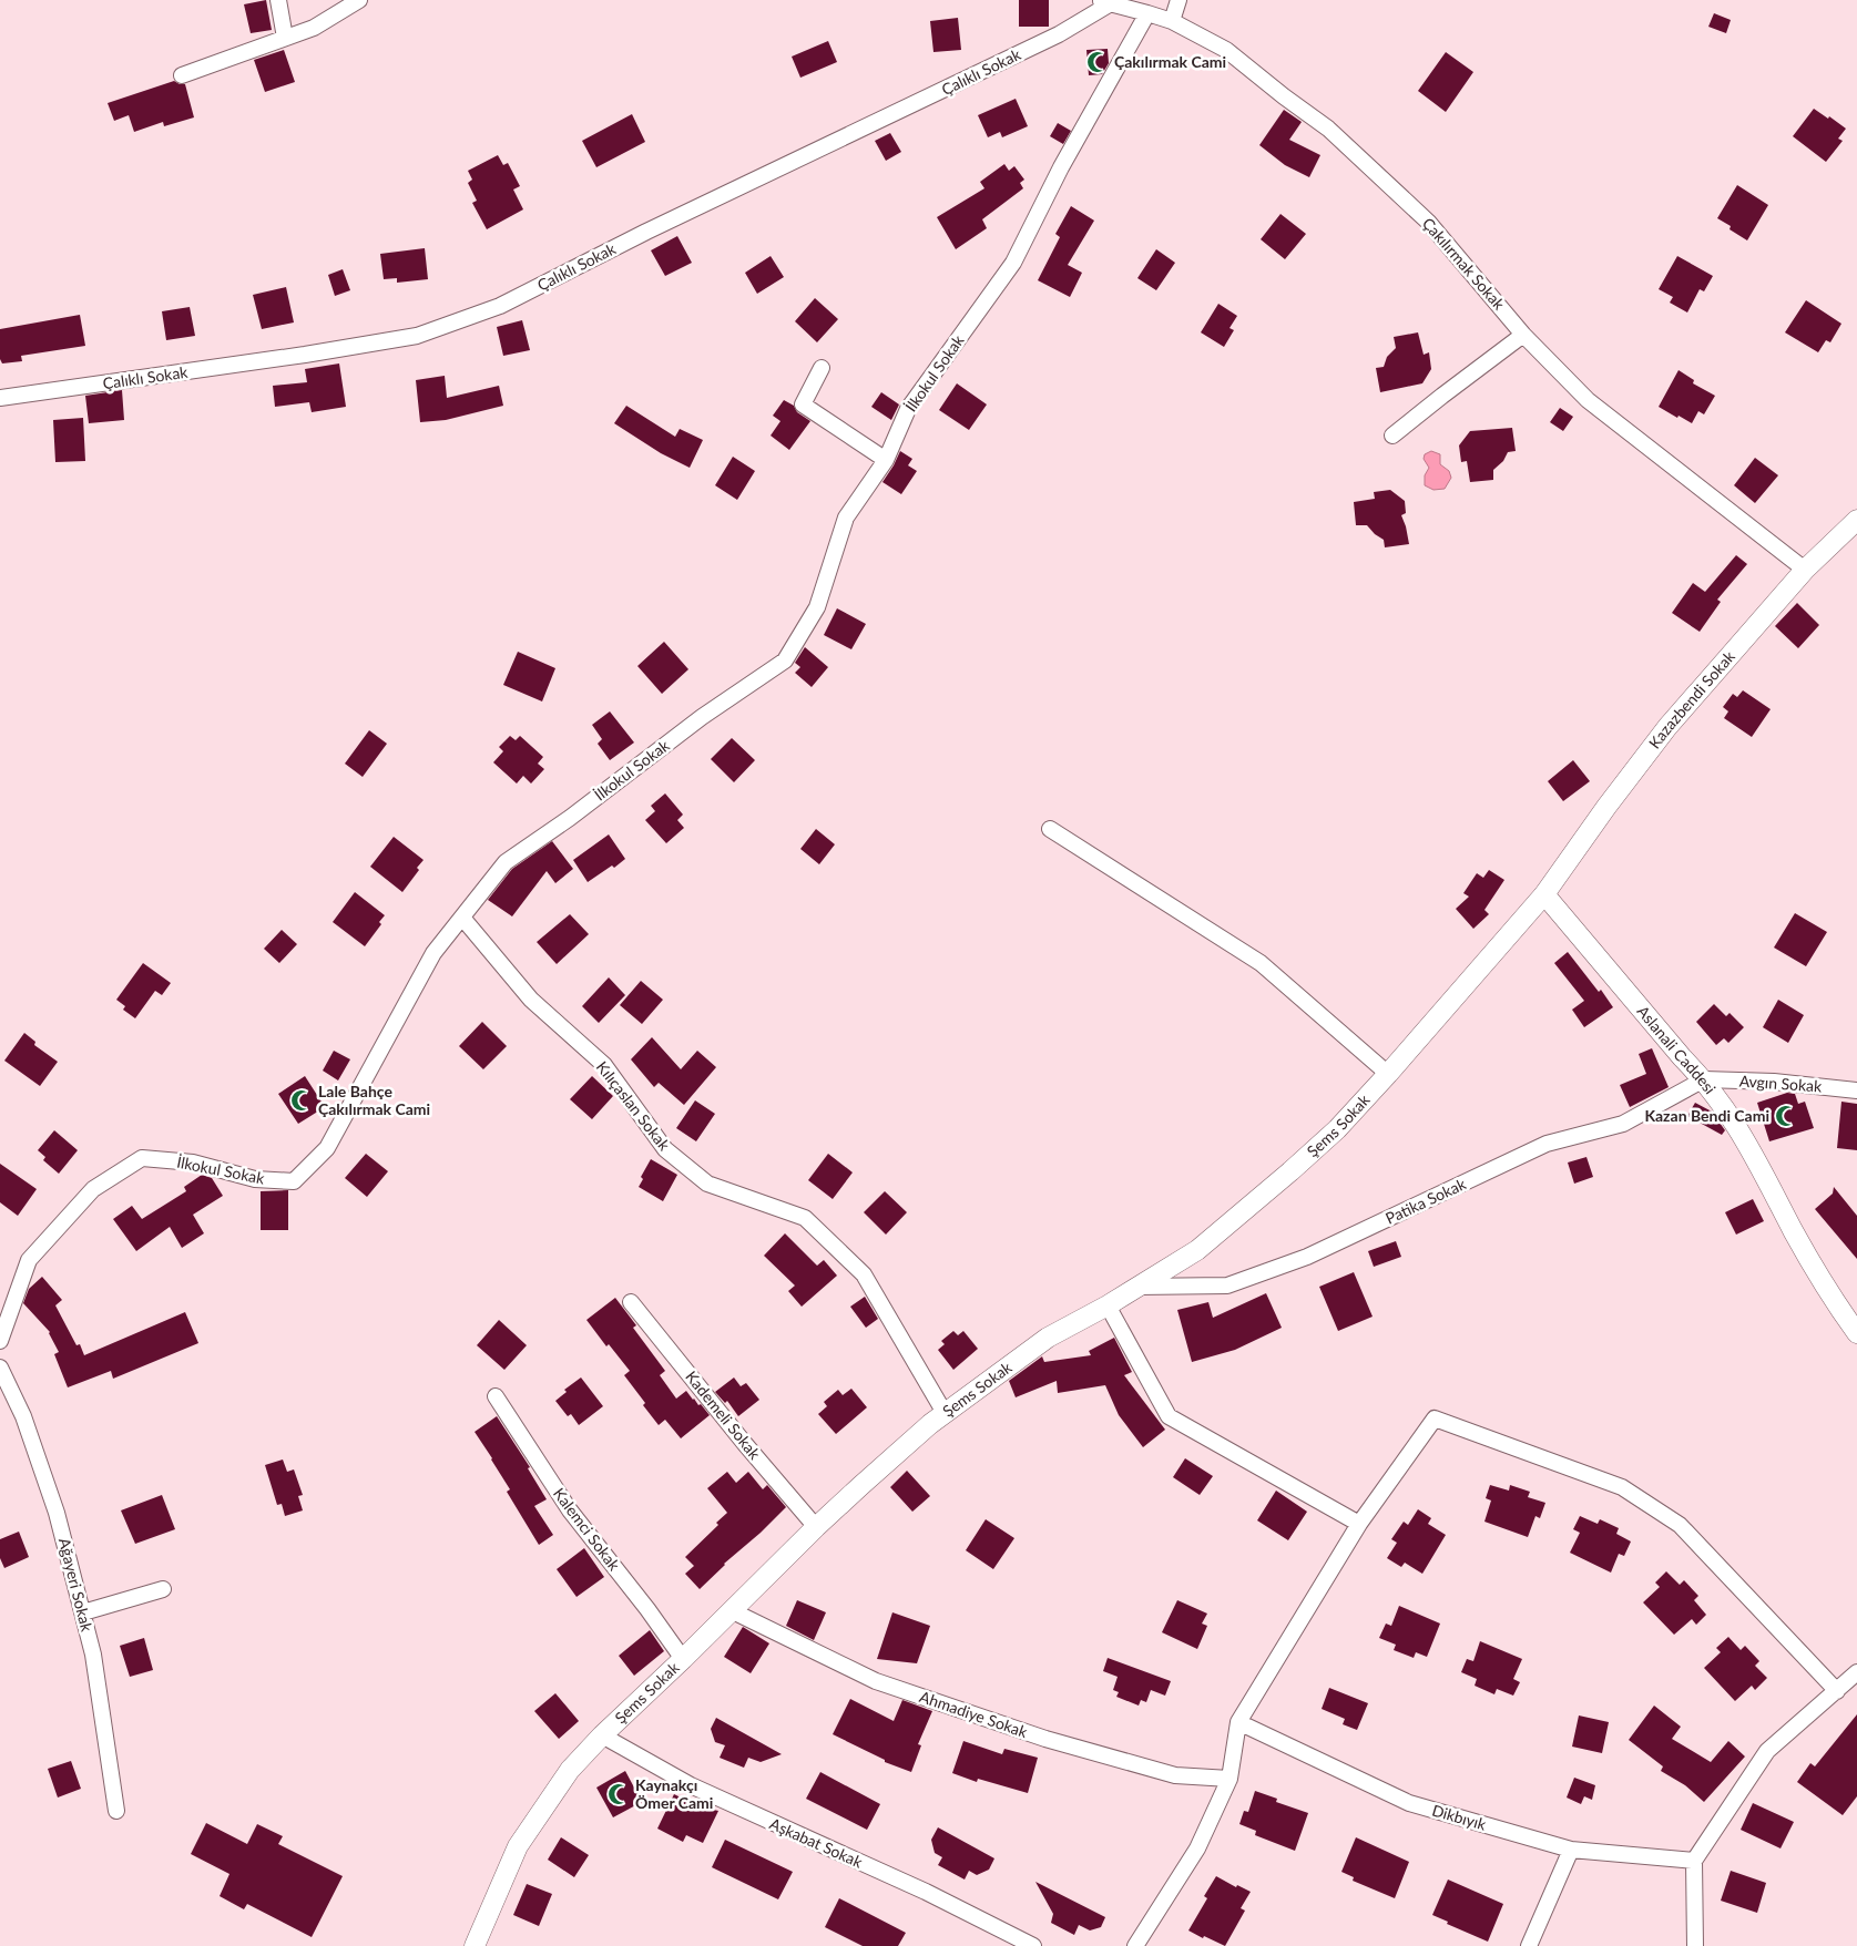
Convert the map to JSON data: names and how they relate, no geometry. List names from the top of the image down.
{
  "streets": {
    "street": [
      "Çalıklı Sokak",
      "Çakılırmak Sokak",
      "İlkokul Sokak",
      "Kazazbendi Sokak",
      "Aslanali Caddesi",
      "Avgın Sokak",
      "Kılıçaslan Sokak",
      "Şems Sokak",
      "Patika Sokak",
      "Kademeli Sokak",
      "Kalemci Sokak",
      "Ağayeri Sokak",
      "Ahmadiye Sokak",
      "Dikbıyık",
      "Aşkabat Sokak"
    ]
  },
  "crossings": [
    ["Çalıklı Sokak", "Çakılırmak Sokak"],
    ["Çakılırmak Sokak", "İlkokul Sokak"],
    ["Çakılırmak Sokak", "Kazazbendi Sokak"],
    ["İlkokul Sokak", "Kılıçaslan Sokak"],
    ["Kazazbendi Sokak", "Aslanali Caddesi"],
    ["Kazazbendi Sokak", "Şems Sokak"],
    ["Aslanali Caddesi", "Avgın Sokak"],
    ["Aslanali Caddesi", "Şems Sokak"],
    ["Aslanali Caddesi", "Patika Sokak"],
    ["Avgın Sokak", "Patika Sokak"],
    ["Kılıçaslan Sokak", "Şems Sokak"],
    ["Şems Sokak", "Patika Sokak"],
    ["Şems Sokak", "Kademeli Sokak"],
    ["Şems Sokak", "Kalemci Sokak"],
    ["Şems Sokak", "Ahmadiye Sokak"],
    ["Şems Sokak", "Aşkabat Sokak"]
  ],
  "places": {
    "mosque": [
      "Çakılırmak Cami",
      "Lale Bahçe Çakılırmak Cami",
      "Kazan Bendi Cami",
      "Kaynakçı Ömer Cami"
    ]
  }
}
